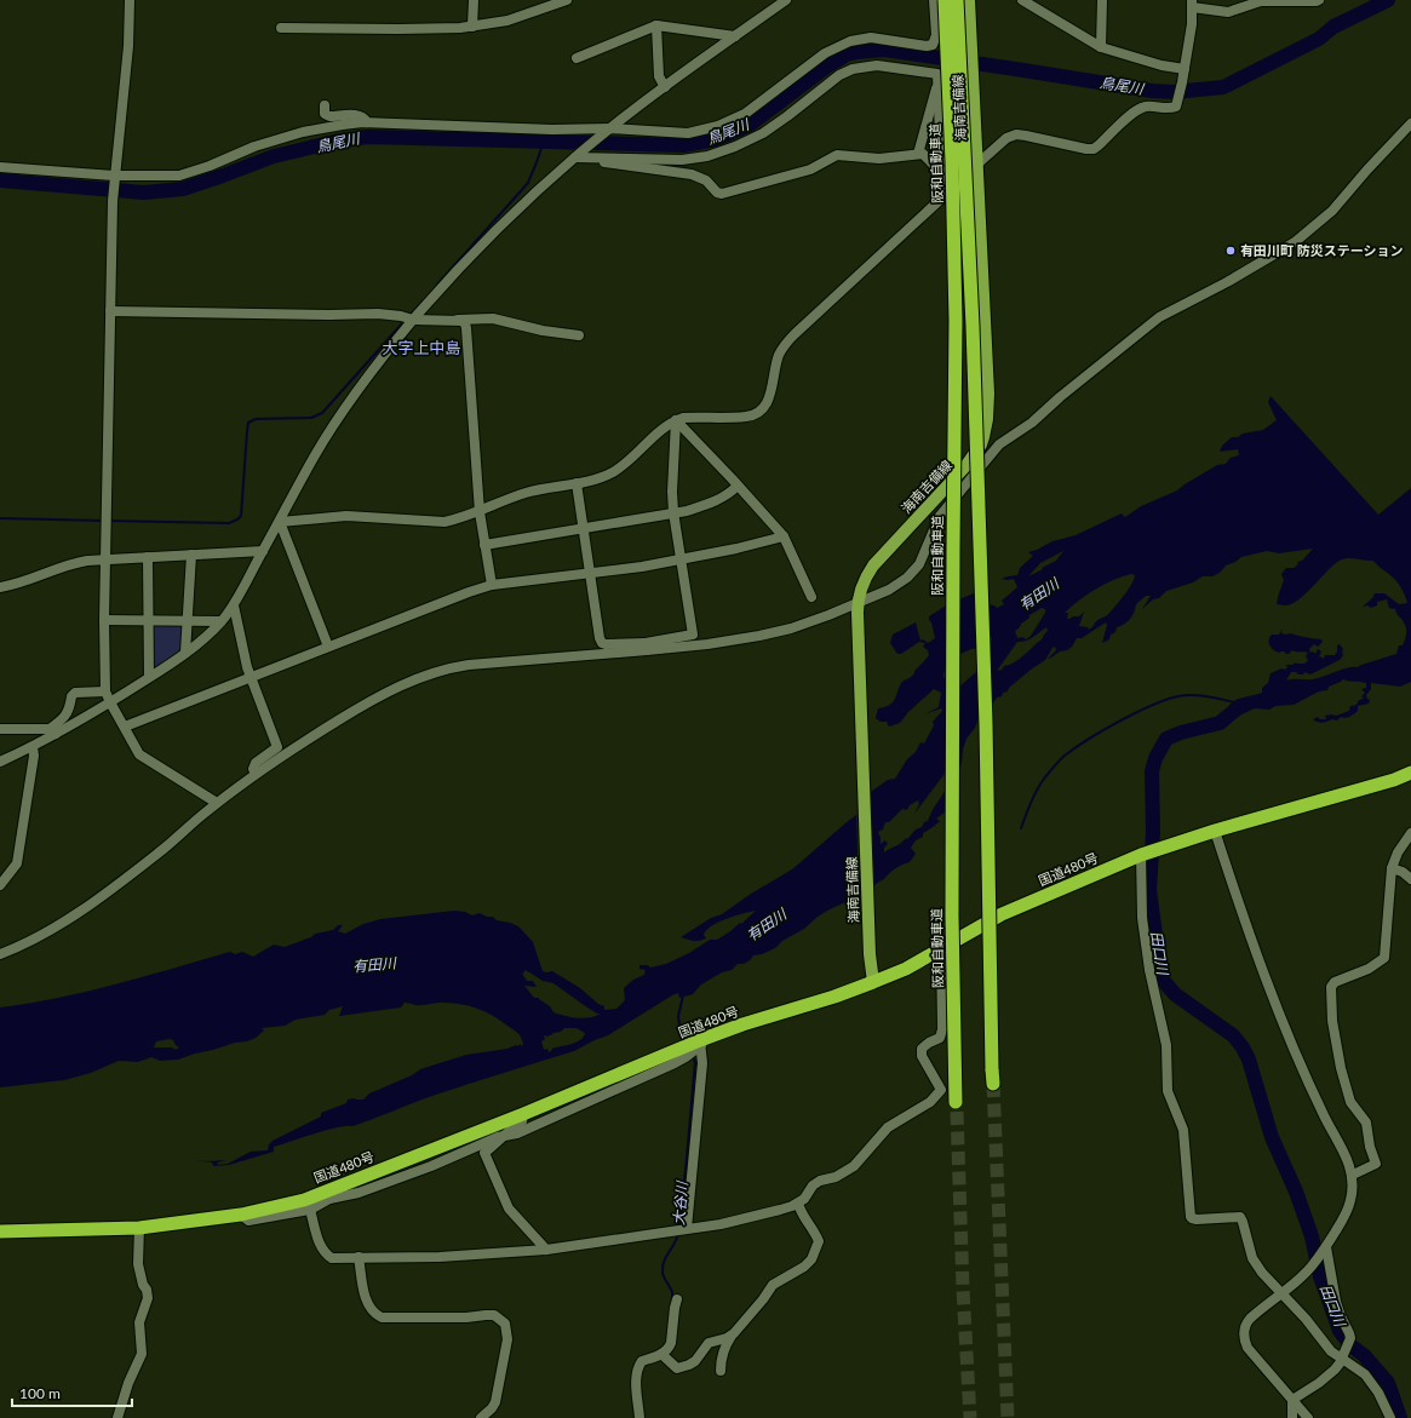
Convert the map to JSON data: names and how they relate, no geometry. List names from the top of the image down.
{
  "streets": {
    "highway": ["阪和自動車道", "国道480号"],
    "main road": ["海南吉備線"]
  },
  "crossings": [
    ["海南吉備線", "国道480号"]
  ],
  "districts": ["大字上中島"],
  "water": [
    "鳥尾川",
    "有田川",
    "田口川",
    "大谷川"
  ],
  "places": ["有田川町 防災ステーション"],
  "scale_bar": "100 m"
}
